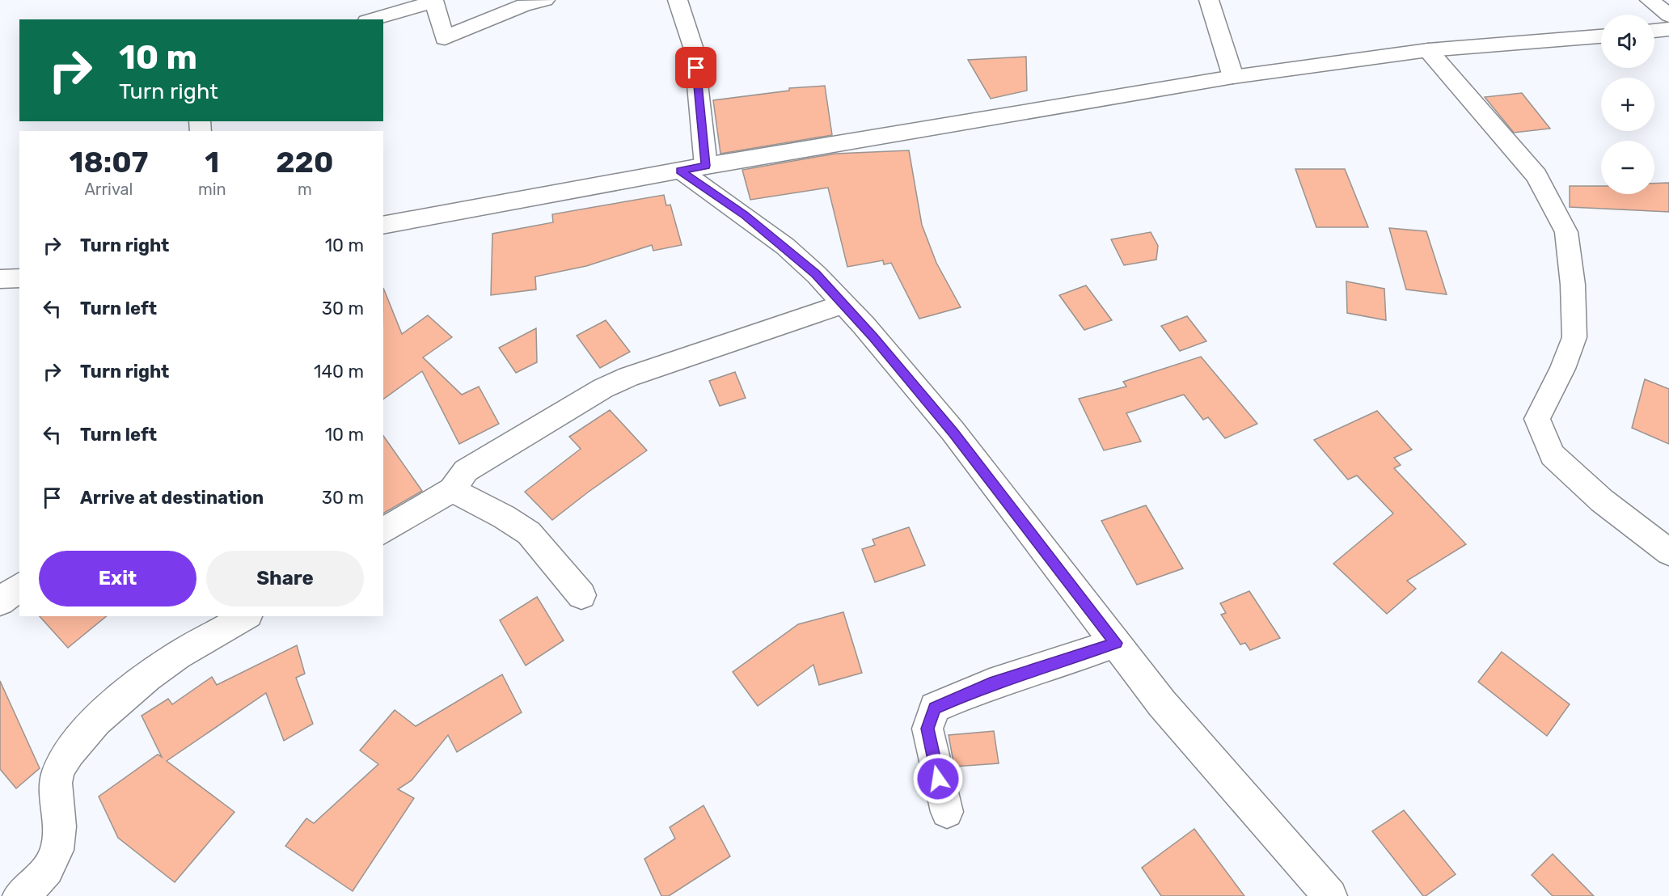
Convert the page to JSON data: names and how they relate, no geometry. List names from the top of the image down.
{
  "page": {
    "map_buttons": ["+", "−"],
    "turn": ["10 m", "Turn right"],
    "eta": [
      "18:07",
      "Arrival",
      "1",
      "min",
      "220",
      "m"
    ],
    "list": [
      {
        "name": "Turn right",
        "value": "10 m"
      },
      {
        "name": "Turn left",
        "value": "30 m"
      },
      {
        "name": "Turn right",
        "value": "140 m"
      },
      {
        "name": "Turn left",
        "value": "10 m"
      },
      {
        "name": "Arrive at destination",
        "value": "30 m"
      }
    ],
    "buttons": ["Exit", "Share"]
  }
}
